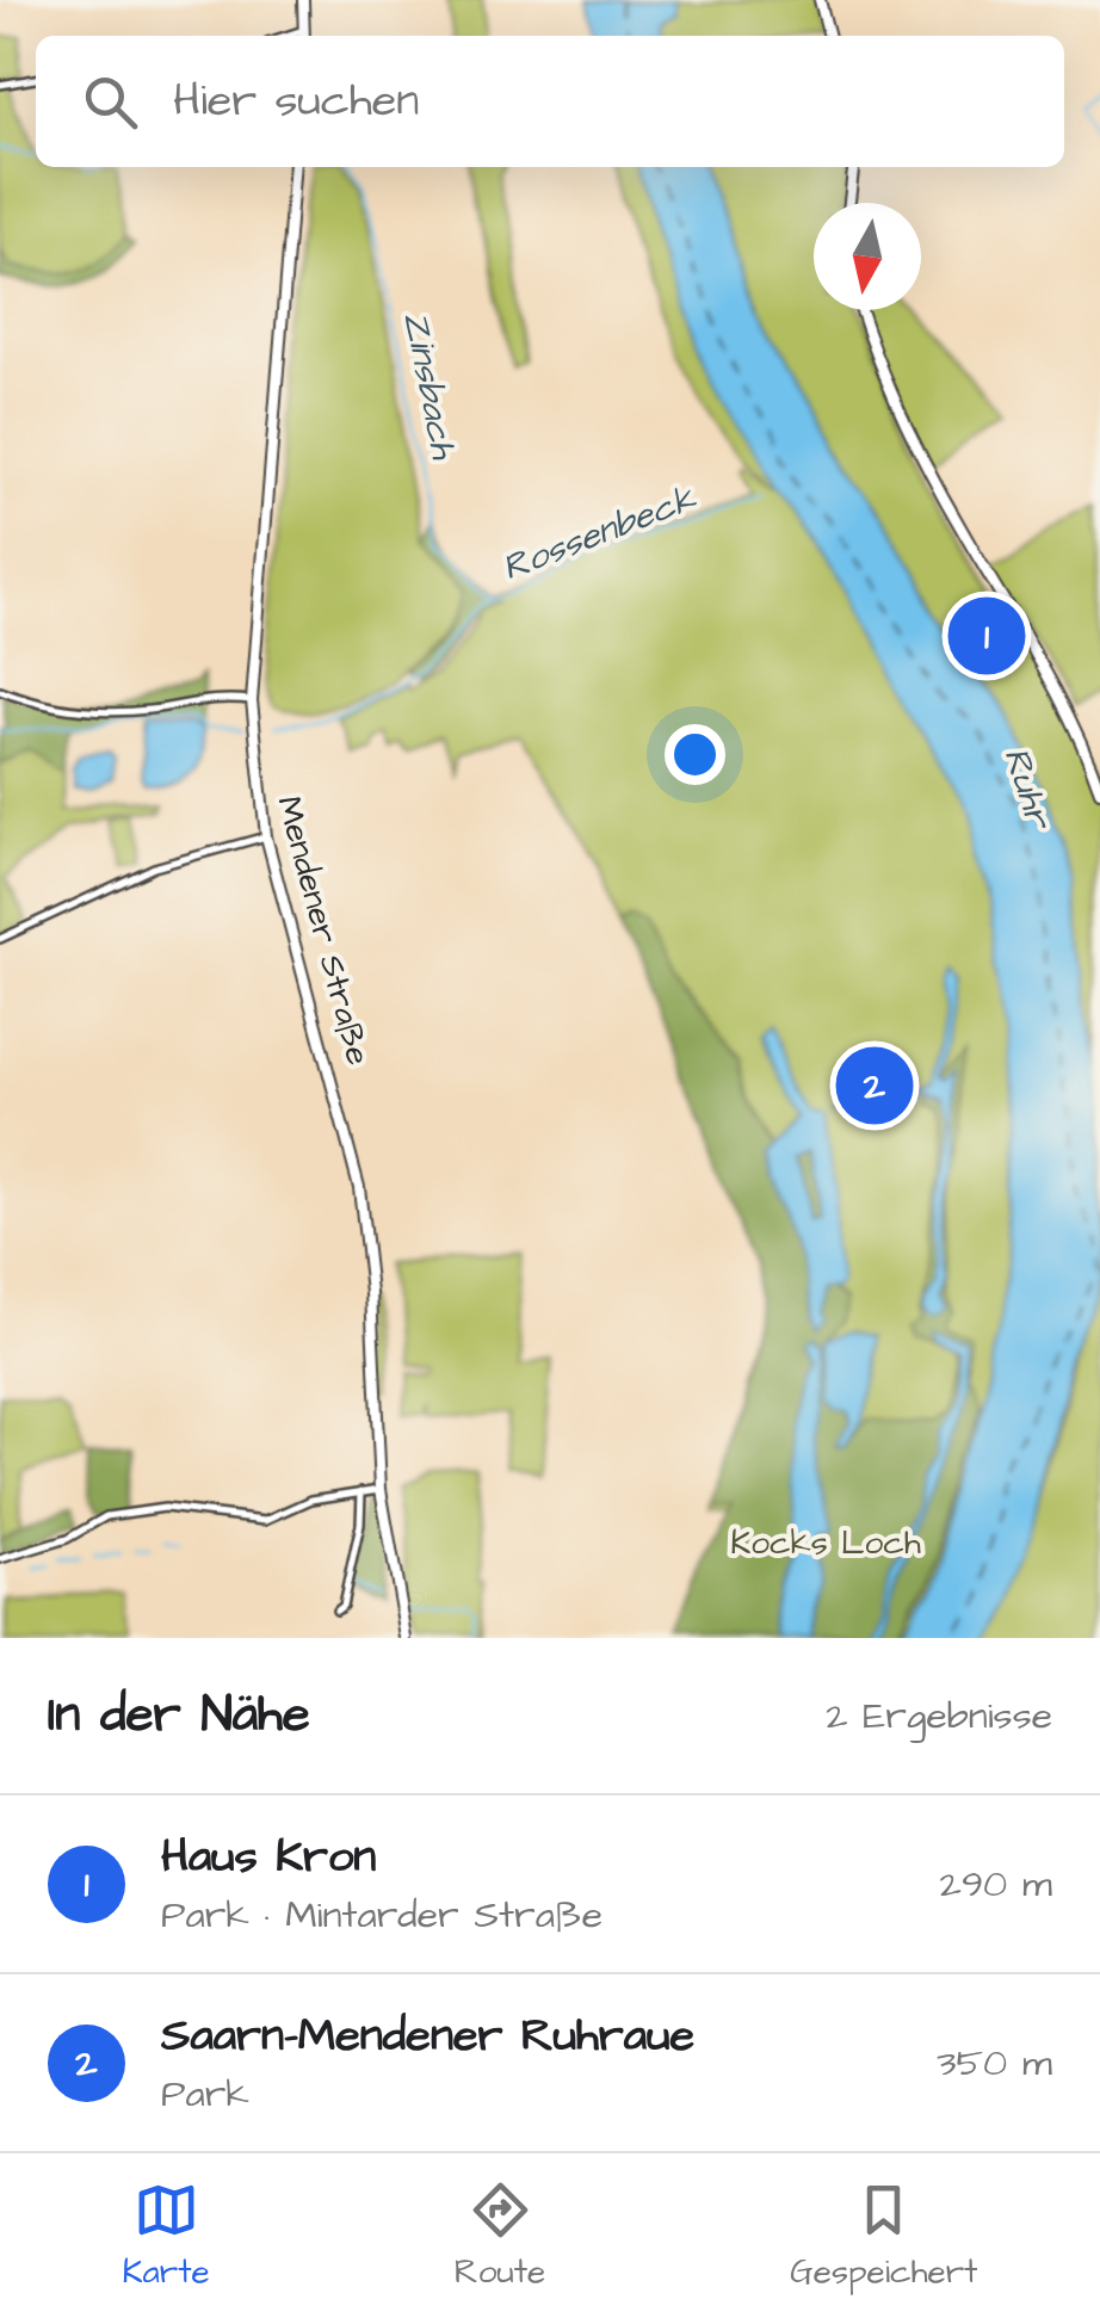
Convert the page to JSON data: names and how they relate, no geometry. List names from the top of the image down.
{
  "streets": {
    "main road": ["Mendener Straße"]
  },
  "water": ["Zinsbach", "Rossenbeck", "Ruhr"],
  "parks": ["Kocks Loch"],
  "north": "bottom",
  "page": {
    "search": "Hier suchen",
    "pins": ["1", "2"],
    "heading": ["In der Nähe", "2 Ergebnisse"],
    "list": [
      {
        "mark": "1",
        "name": "Haus Kron",
        "note": "Park · Mintarder Straße",
        "value": "290 m"
      },
      {
        "mark": "2",
        "name": "Saarn-Mendener Ruhraue",
        "note": "Park",
        "value": "350 m"
      }
    ],
    "nav": ["Karte", "Route", "Gespeichert"]
  }
}
